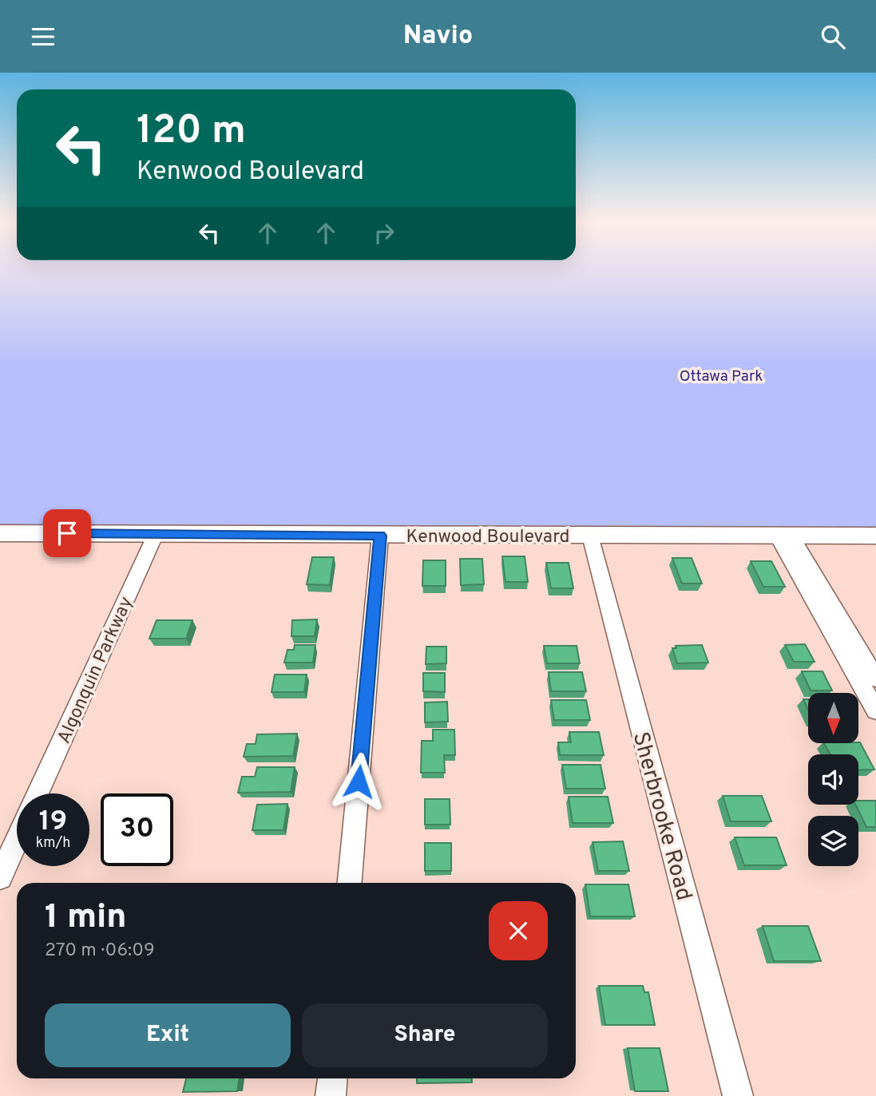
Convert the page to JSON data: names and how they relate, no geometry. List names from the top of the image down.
{
  "streets": {
    "street": ["Kenwood Boulevard", "Algonquin Parkway", "Sherbrooke Road"]
  },
  "crossings": [
    ["Kenwood Boulevard", "Algonquin Parkway"],
    ["Kenwood Boulevard", "Sherbrooke Road"]
  ],
  "parks": ["Ottawa Park"],
  "north": "bottom",
  "page": {
    "header": "Navio",
    "turn": ["120 m", "Kenwood Boulevard"],
    "speed": "19 km/h",
    "limit": "30",
    "heading": ["1 min", "270 m · 06:09"],
    "buttons": ["Exit", "Share"]
  }
}
